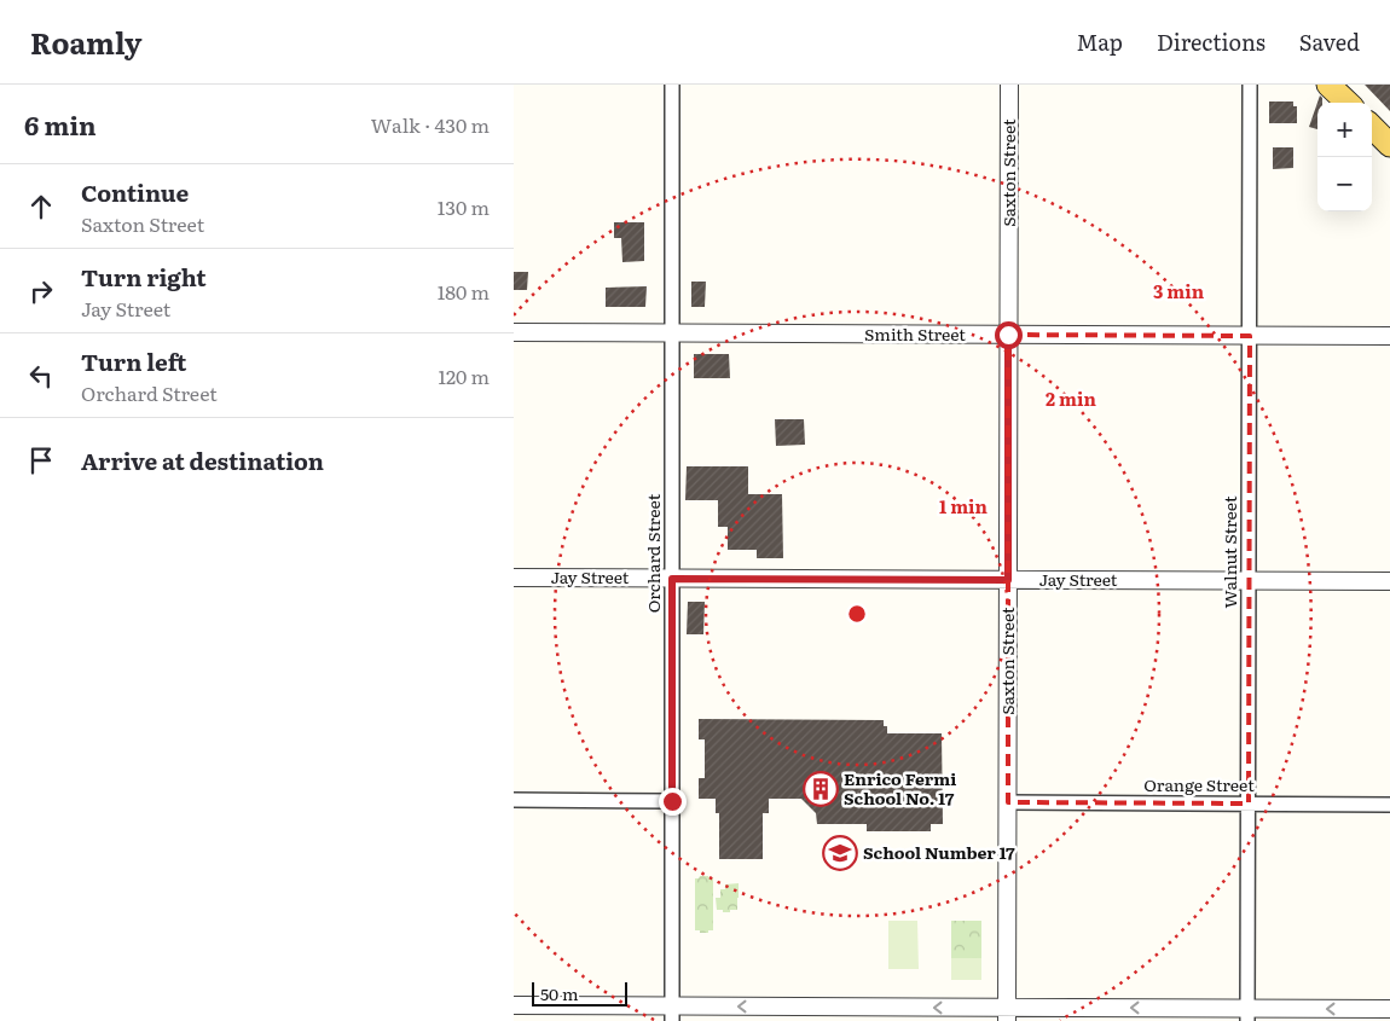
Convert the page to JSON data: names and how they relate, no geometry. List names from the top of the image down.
{
  "streets": {
    "street": [
      "Saxton Street",
      "Smith Street",
      "Walnut Street",
      "Orchard Street",
      "Jay Street",
      "Orange Street"
    ]
  },
  "crossings": [
    ["Saxton Street", "Smith Street"],
    ["Saxton Street", "Jay Street"],
    ["Saxton Street", "Orange Street"],
    ["Smith Street", "Walnut Street"],
    ["Smith Street", "Orchard Street"],
    ["Walnut Street", "Jay Street"],
    ["Walnut Street", "Orange Street"],
    ["Orchard Street", "Jay Street"]
  ],
  "places": {
    "building": ["Enrico Fermi School No. 17"],
    "school or university": ["School Number 17"]
  },
  "scale_bar": "50 m",
  "page": {
    "header": "Roamly",
    "nav": ["Map", "Directions", "Saved"],
    "heading": ["6 min", "Walk · 430 m"],
    "map_buttons": ["+", "−"],
    "list": [
      ["Continue", "Saxton Street", "130 m"],
      ["Turn right", "Jay Street", "180 m"],
      ["Turn left", "Orchard Street", "120 m"],
      "Arrive at destination"
    ],
    "scale": "50 m"
  },
  "rings": ["3 min", "2 min", "1 min"]
}
